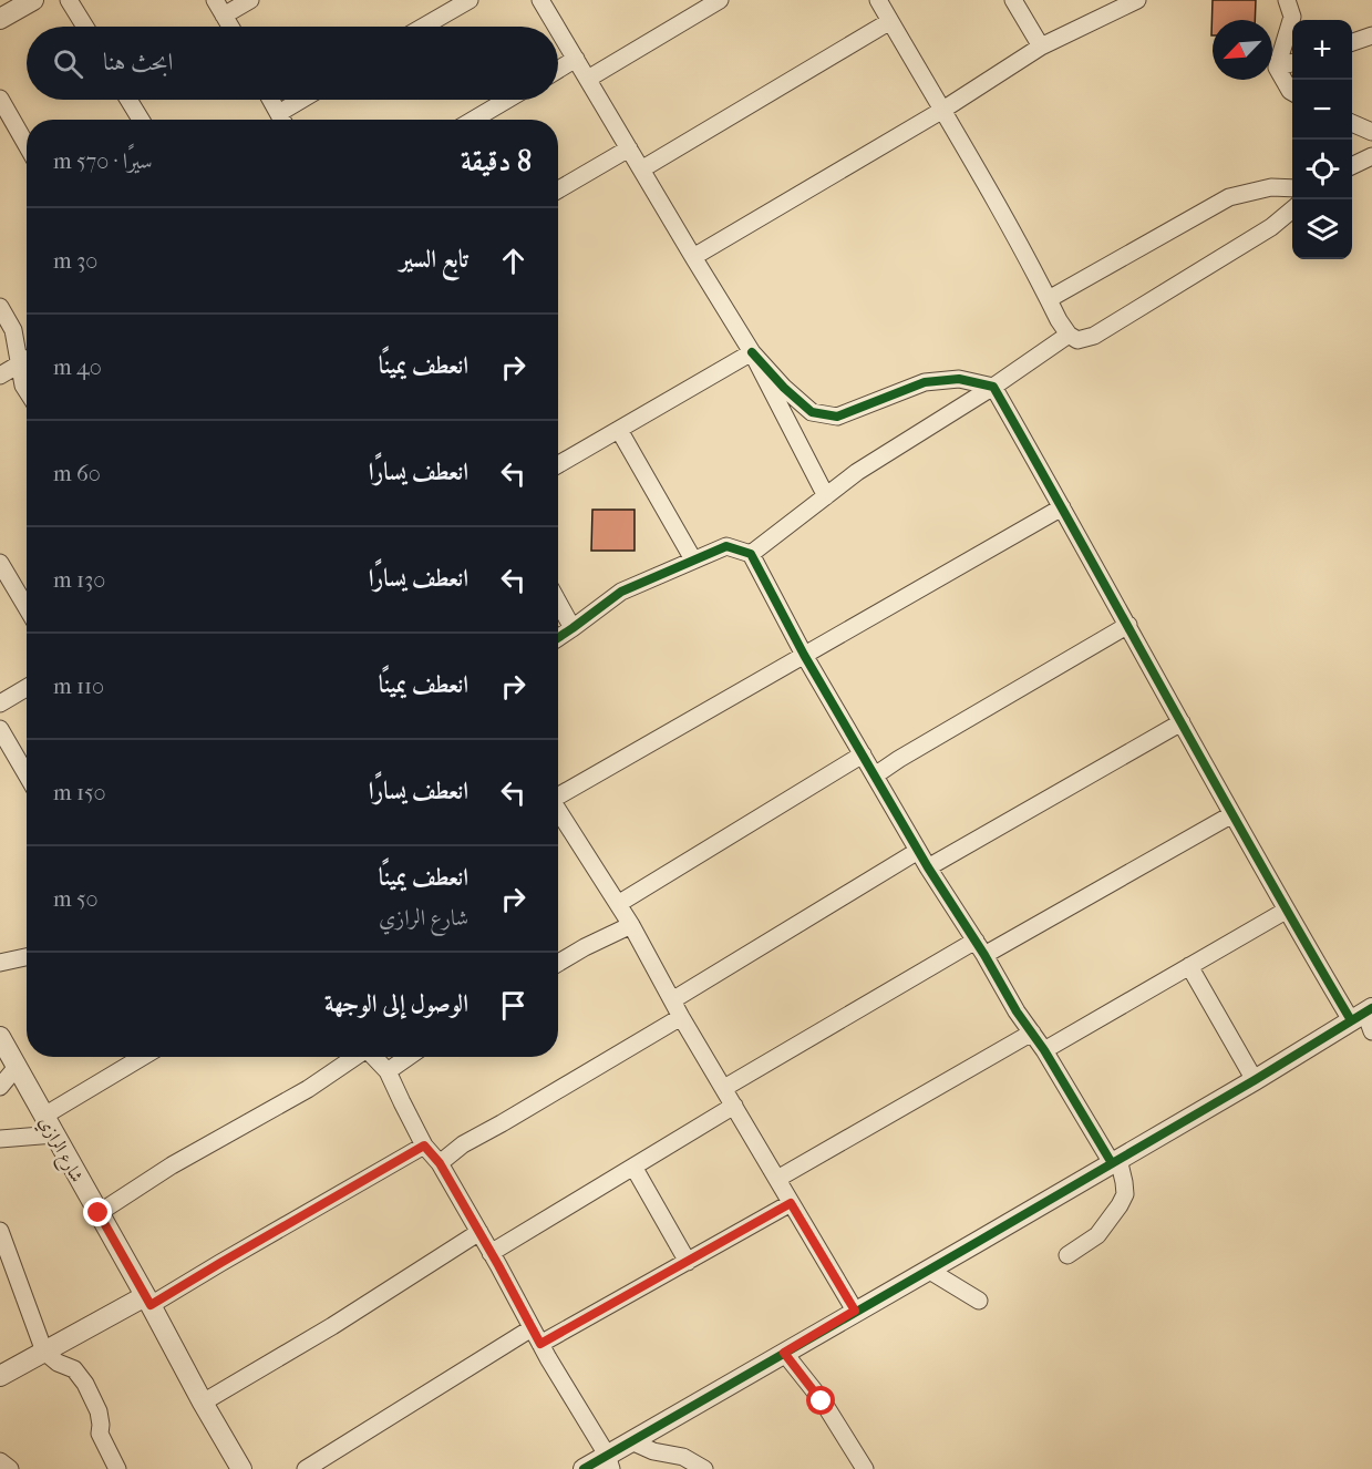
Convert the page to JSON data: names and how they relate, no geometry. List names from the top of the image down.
{
  "streets": {
    "street": ["شارع الرازي"]
  },
  "north": "bottom left",
  "page": {
    "map_buttons": ["+", "−"],
    "search": "ابحث هنا",
    "heading": ["8 دقيقة", "سيرًا · 570 m"],
    "list": [
      ["تابع السير", "30 m"],
      ["انعطف يمينًا", "40 m"],
      ["انعطف يسارًا", "60 m"],
      ["انعطف يسارًا", "130 m"],
      ["انعطف يمينًا", "110 m"],
      ["انعطف يسارًا", "150 m"],
      ["انعطف يمينًا", "شارع الرازي", "50 m"],
      "الوصول إلى الوجهة"
    ]
  }
}
